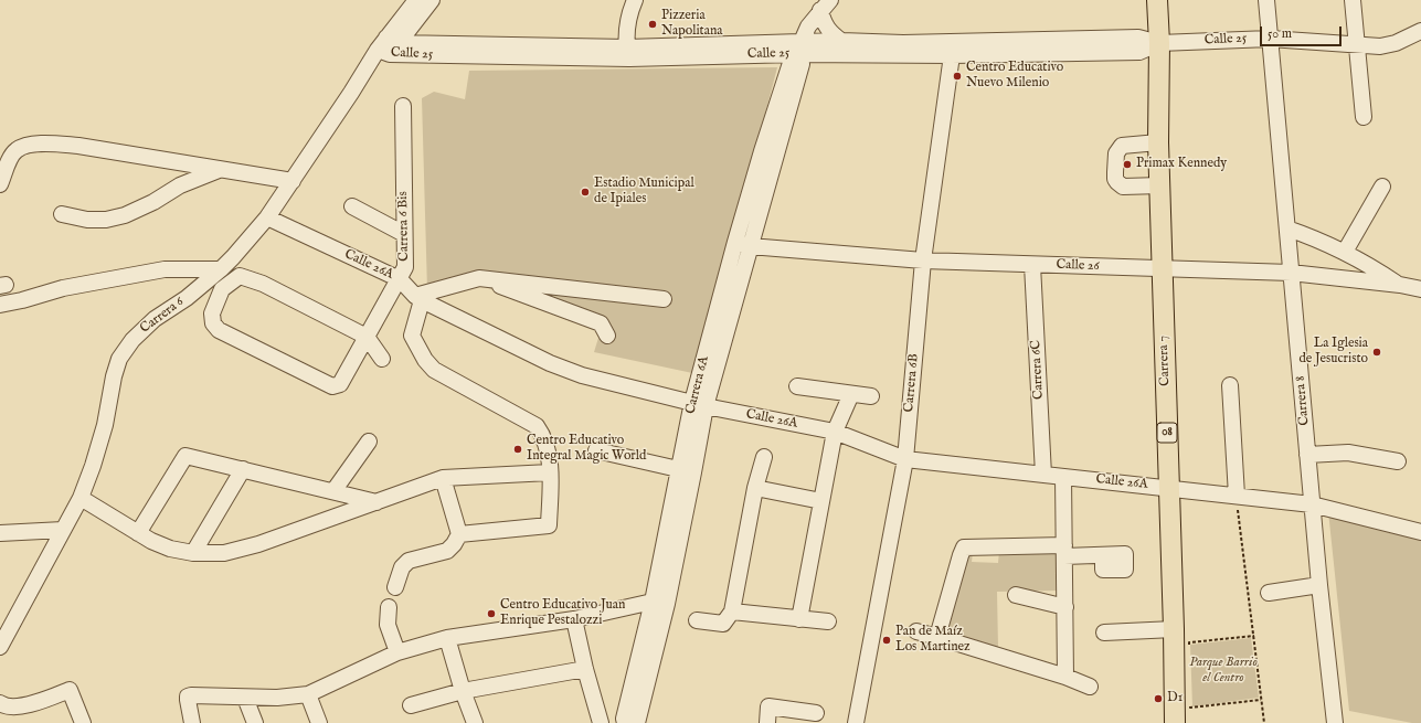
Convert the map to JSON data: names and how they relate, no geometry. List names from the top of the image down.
{
  "streets": {
    "main road": ["Carrera 7", "08"],
    "street": [
      "Calle 25",
      "Carrera 6 Bis",
      "Calle 26A",
      "Calle 26",
      "Carrera 6",
      "Carrera 6C",
      "Carrera 6B",
      "Carrera 6A",
      "Carrera 8"
    ]
  },
  "crossings": [
    ["Calle 25", "Carrera 7"],
    ["Calle 25", "Carrera 6B"],
    ["Calle 25", "Carrera 6A"],
    ["Calle 25", "Carrera 8"],
    ["Carrera 6 Bis", "Calle 26A"],
    ["Calle 26A", "Carrera 6"],
    ["Calle 26A", "Carrera 7"],
    ["Calle 26A", "Carrera 6C"],
    ["Calle 26A", "Carrera 6B"],
    ["Calle 26A", "Carrera 6A"],
    ["Calle 26A", "Carrera 8"],
    ["Calle 26", "Carrera 7"],
    ["Calle 26", "Carrera 6C"],
    ["Calle 26", "Carrera 6B"],
    ["Calle 26", "Carrera 6A"],
    ["Calle 26", "Carrera 8"]
  ],
  "parks": ["Parque Barrio el Centro"],
  "places": [
    "Pizzeria Napolitana",
    "Centro Educativo Nuevo Milenio",
    "Primax Kennedy",
    "Estadio Municipal de Ipiales",
    "La Iglesia de Jesucristo",
    "Centro Educativo Integral Magic World",
    "Centro Educativo Juan Enrique Pestalozzi",
    "Pan de Maíz Los Martinez",
    "D1"
  ],
  "scale_bar": "50 m"
}
